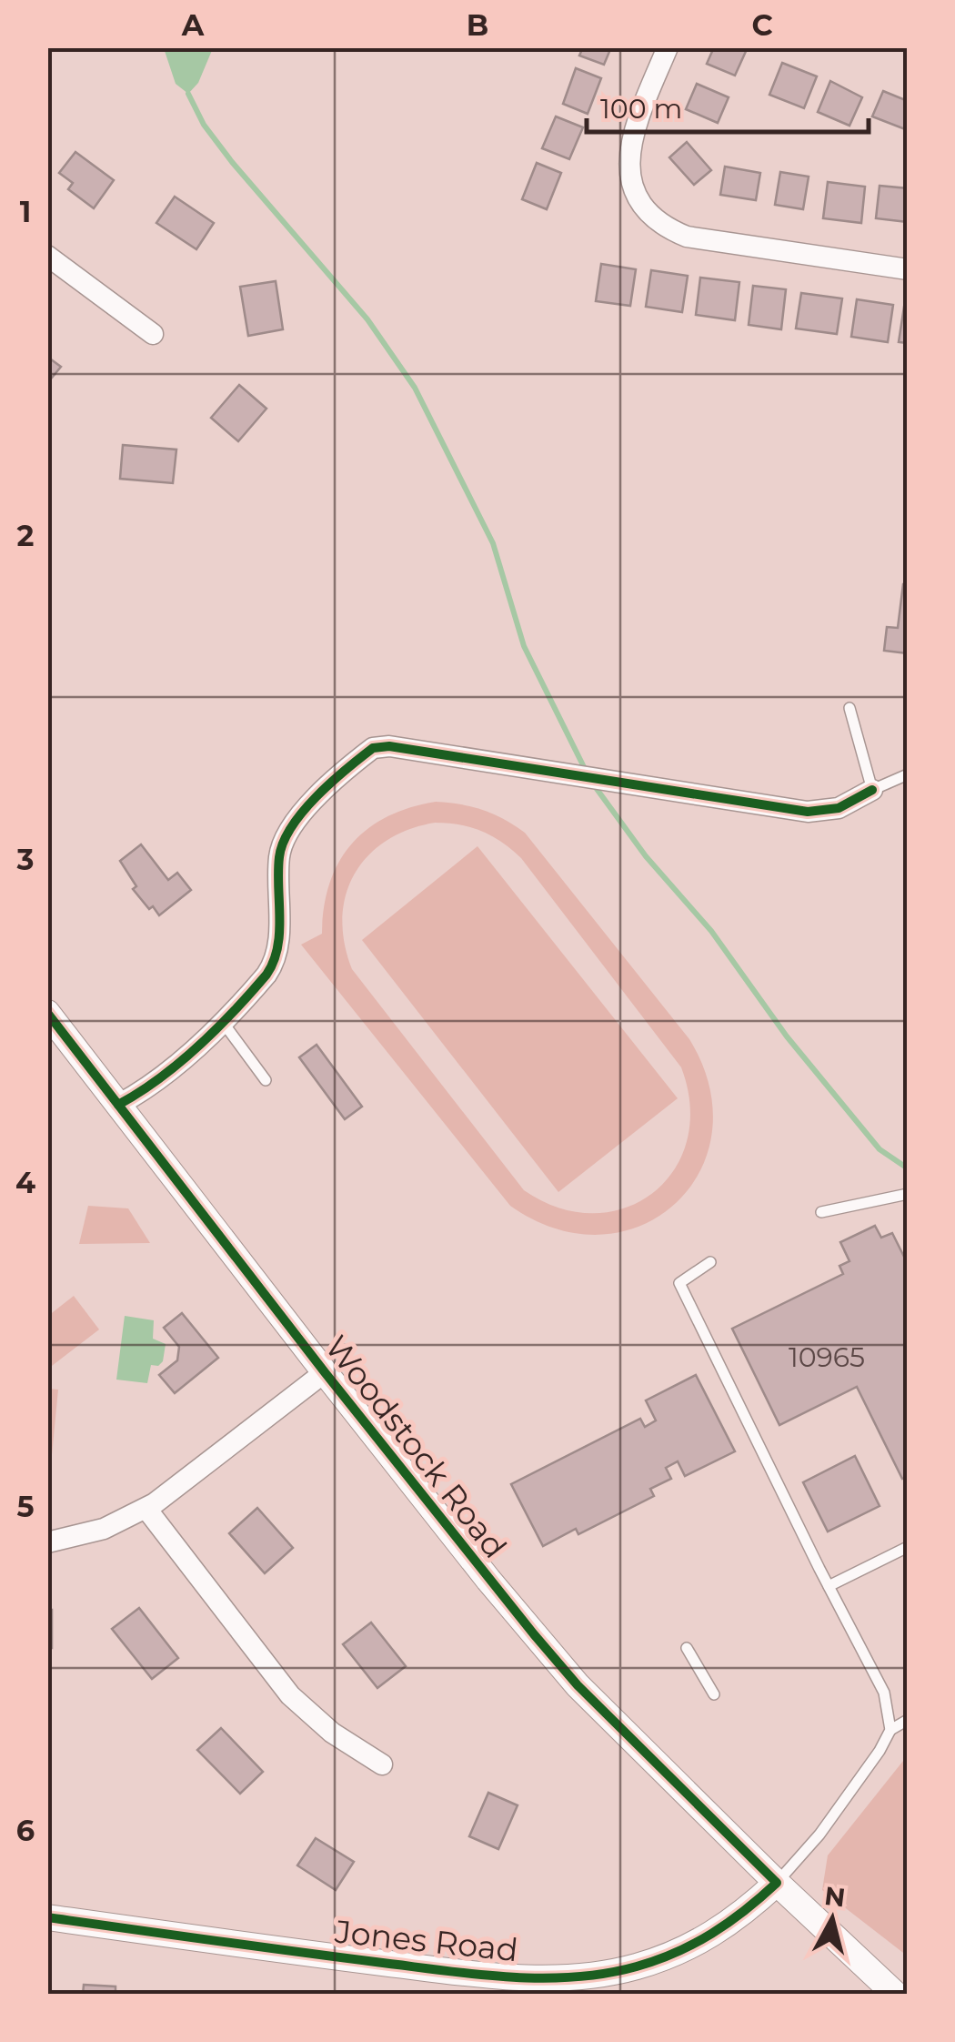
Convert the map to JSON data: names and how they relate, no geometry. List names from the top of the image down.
{
  "streets": {
    "street": ["Woodstock Road", "Jones Road"]
  },
  "crossings": [
    ["Woodstock Road", "Jones Road"]
  ],
  "house_numbers": ["10965"],
  "scale_bar": "100 m",
  "north": "top",
  "grid": {
    "columns": ["A", "B", "C"],
    "rows": [
      "1",
      "2",
      "3",
      "4",
      "5",
      "6"
    ]
  }
}
